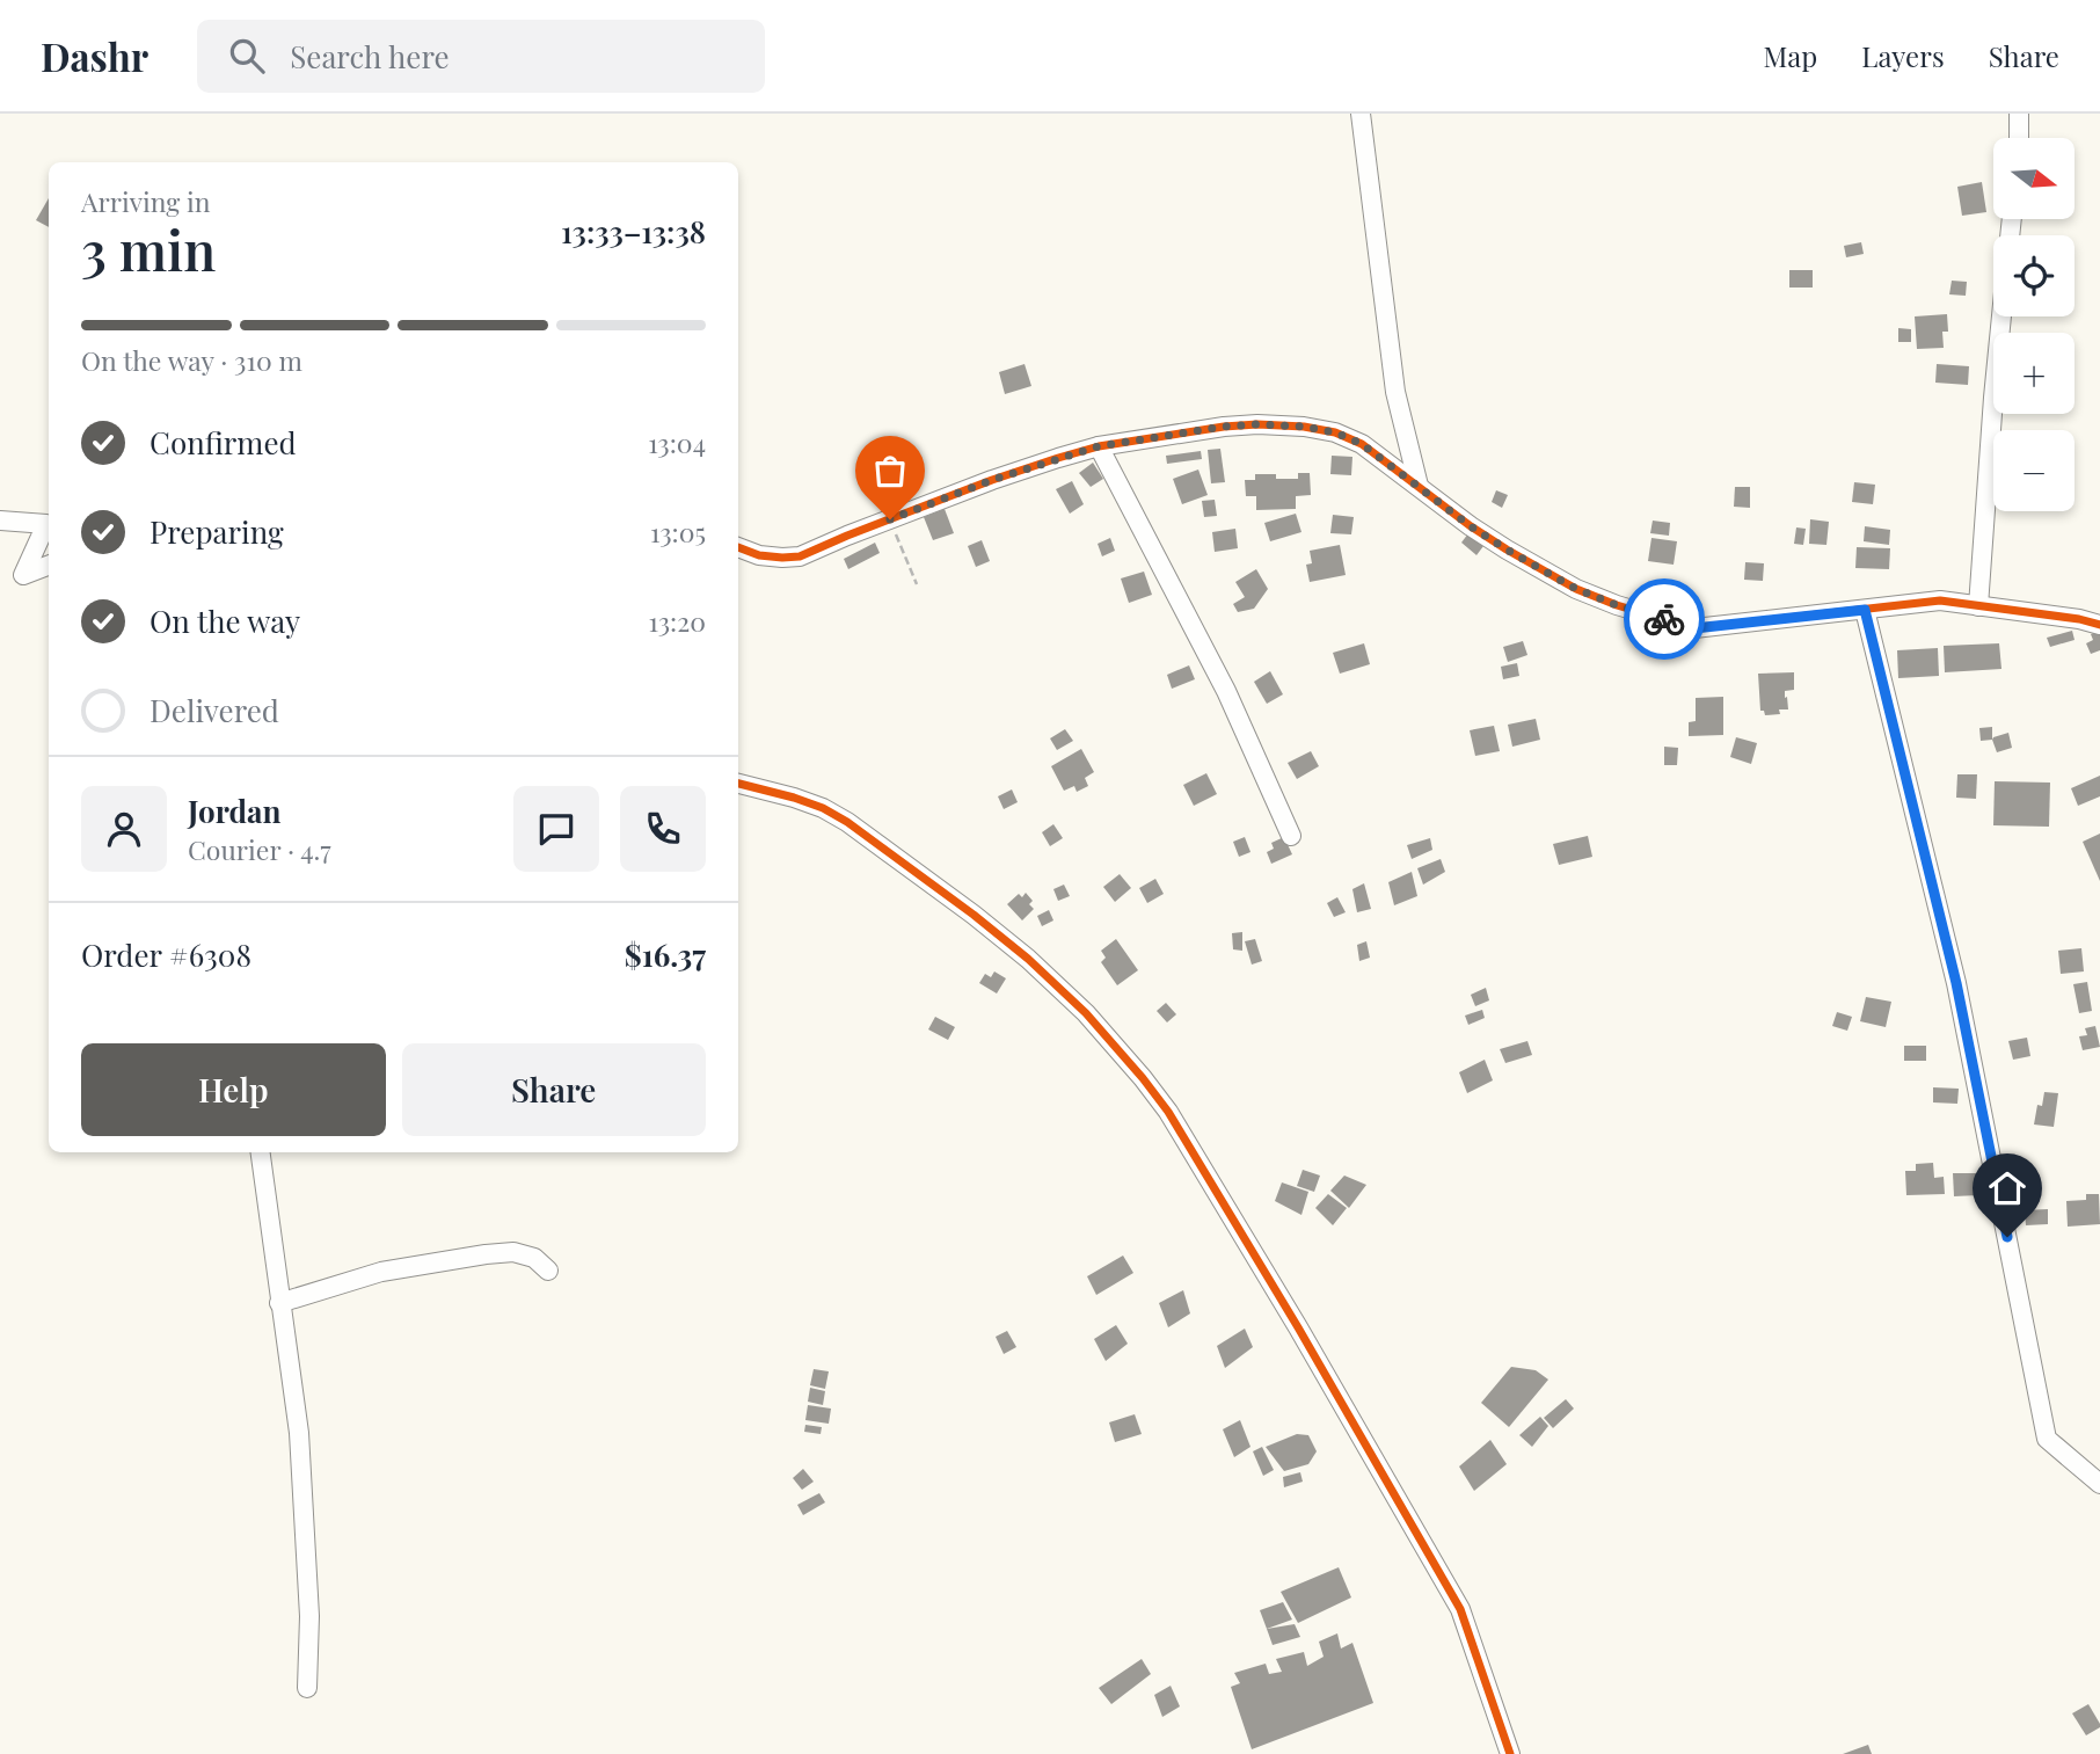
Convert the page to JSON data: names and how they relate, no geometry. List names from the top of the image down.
{
  "north": "right",
  "page": {
    "header": "Dashr",
    "search": "Search here",
    "nav": ["Map", "Layers", "Share"],
    "map_buttons": ["+", "−"],
    "heading": ["3 min", "Arriving in", "13:33–13:38"],
    "panel": [
      "Jordan",
      "Courier · 4.7",
      "Order #6308",
      "$16.37"
    ],
    "bar": "On the way · 310 m",
    "list": [
      ["Confirmed", "13:04"],
      ["Preparing", "13:05"],
      ["On the way", "13:20"],
      "Delivered"
    ],
    "buttons": ["Help", "Share"]
  }
}
